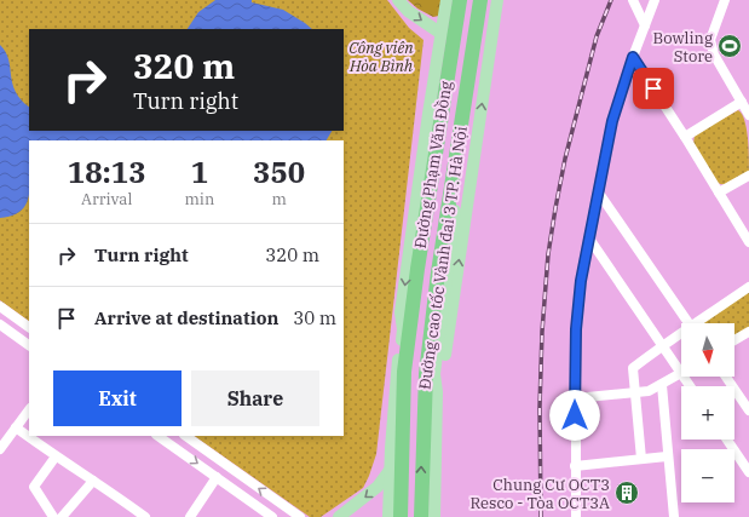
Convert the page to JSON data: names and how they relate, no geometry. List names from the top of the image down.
{
  "streets": {
    "highway": ["Đường cao tốc Vành đai 3 TP. Hà Nội"],
    "main road": ["Đường Phạm Văn Đồng"]
  },
  "crossings": [
    ["Đường Phạm Văn Đồng", "Đường cao tốc Vành đai 3 TP. Hà Nội"]
  ],
  "parks": ["Công viên Hòa Bình"],
  "places": {
    "sports": ["Bowling Store"],
    "building": ["Chung Cư OCT3 Resco - Tòa OCT3A"]
  },
  "north": "bottom",
  "page": {
    "turn": ["320 m", "Turn right"],
    "eta": [
      "18:13",
      "Arrival",
      "1",
      "min",
      "350",
      "m"
    ],
    "list": [
      {
        "name": "Turn right",
        "value": "320 m"
      },
      {
        "name": "Arrive at destination",
        "value": "30 m"
      }
    ],
    "map_buttons": ["+", "−"],
    "buttons": ["Exit", "Share"]
  }
}
